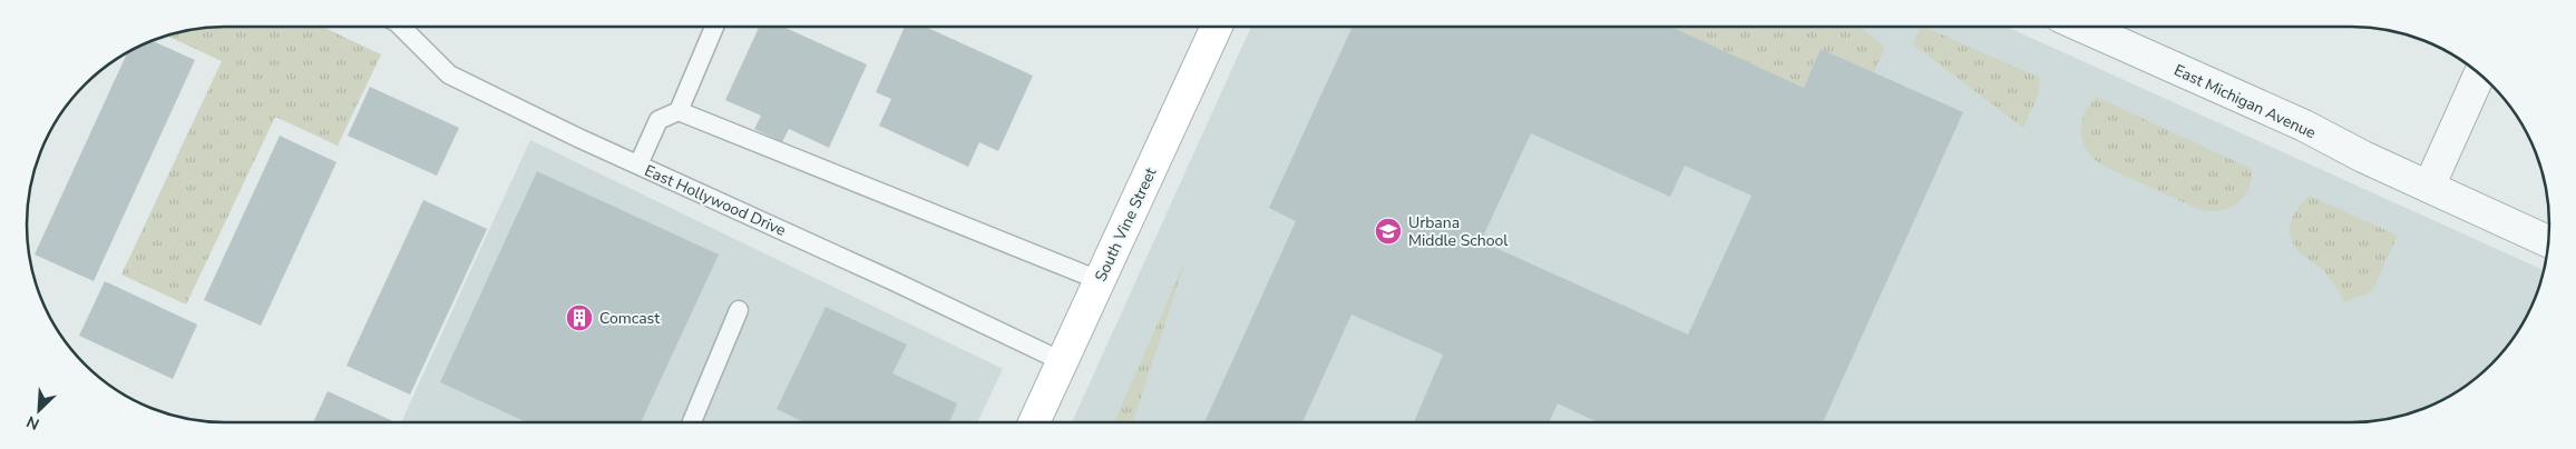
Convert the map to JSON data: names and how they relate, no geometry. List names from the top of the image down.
{
  "streets": {
    "main road": ["South Vine Street"],
    "street": ["East Michigan Avenue"],
    "lane": ["East Hollywood Drive"]
  },
  "crossings": [
    ["East Hollywood Drive", "South Vine Street"]
  ],
  "places": {
    "school or university": ["Urbana Middle School"],
    "building": ["Comcast"]
  },
  "north": "bottom left"
}
